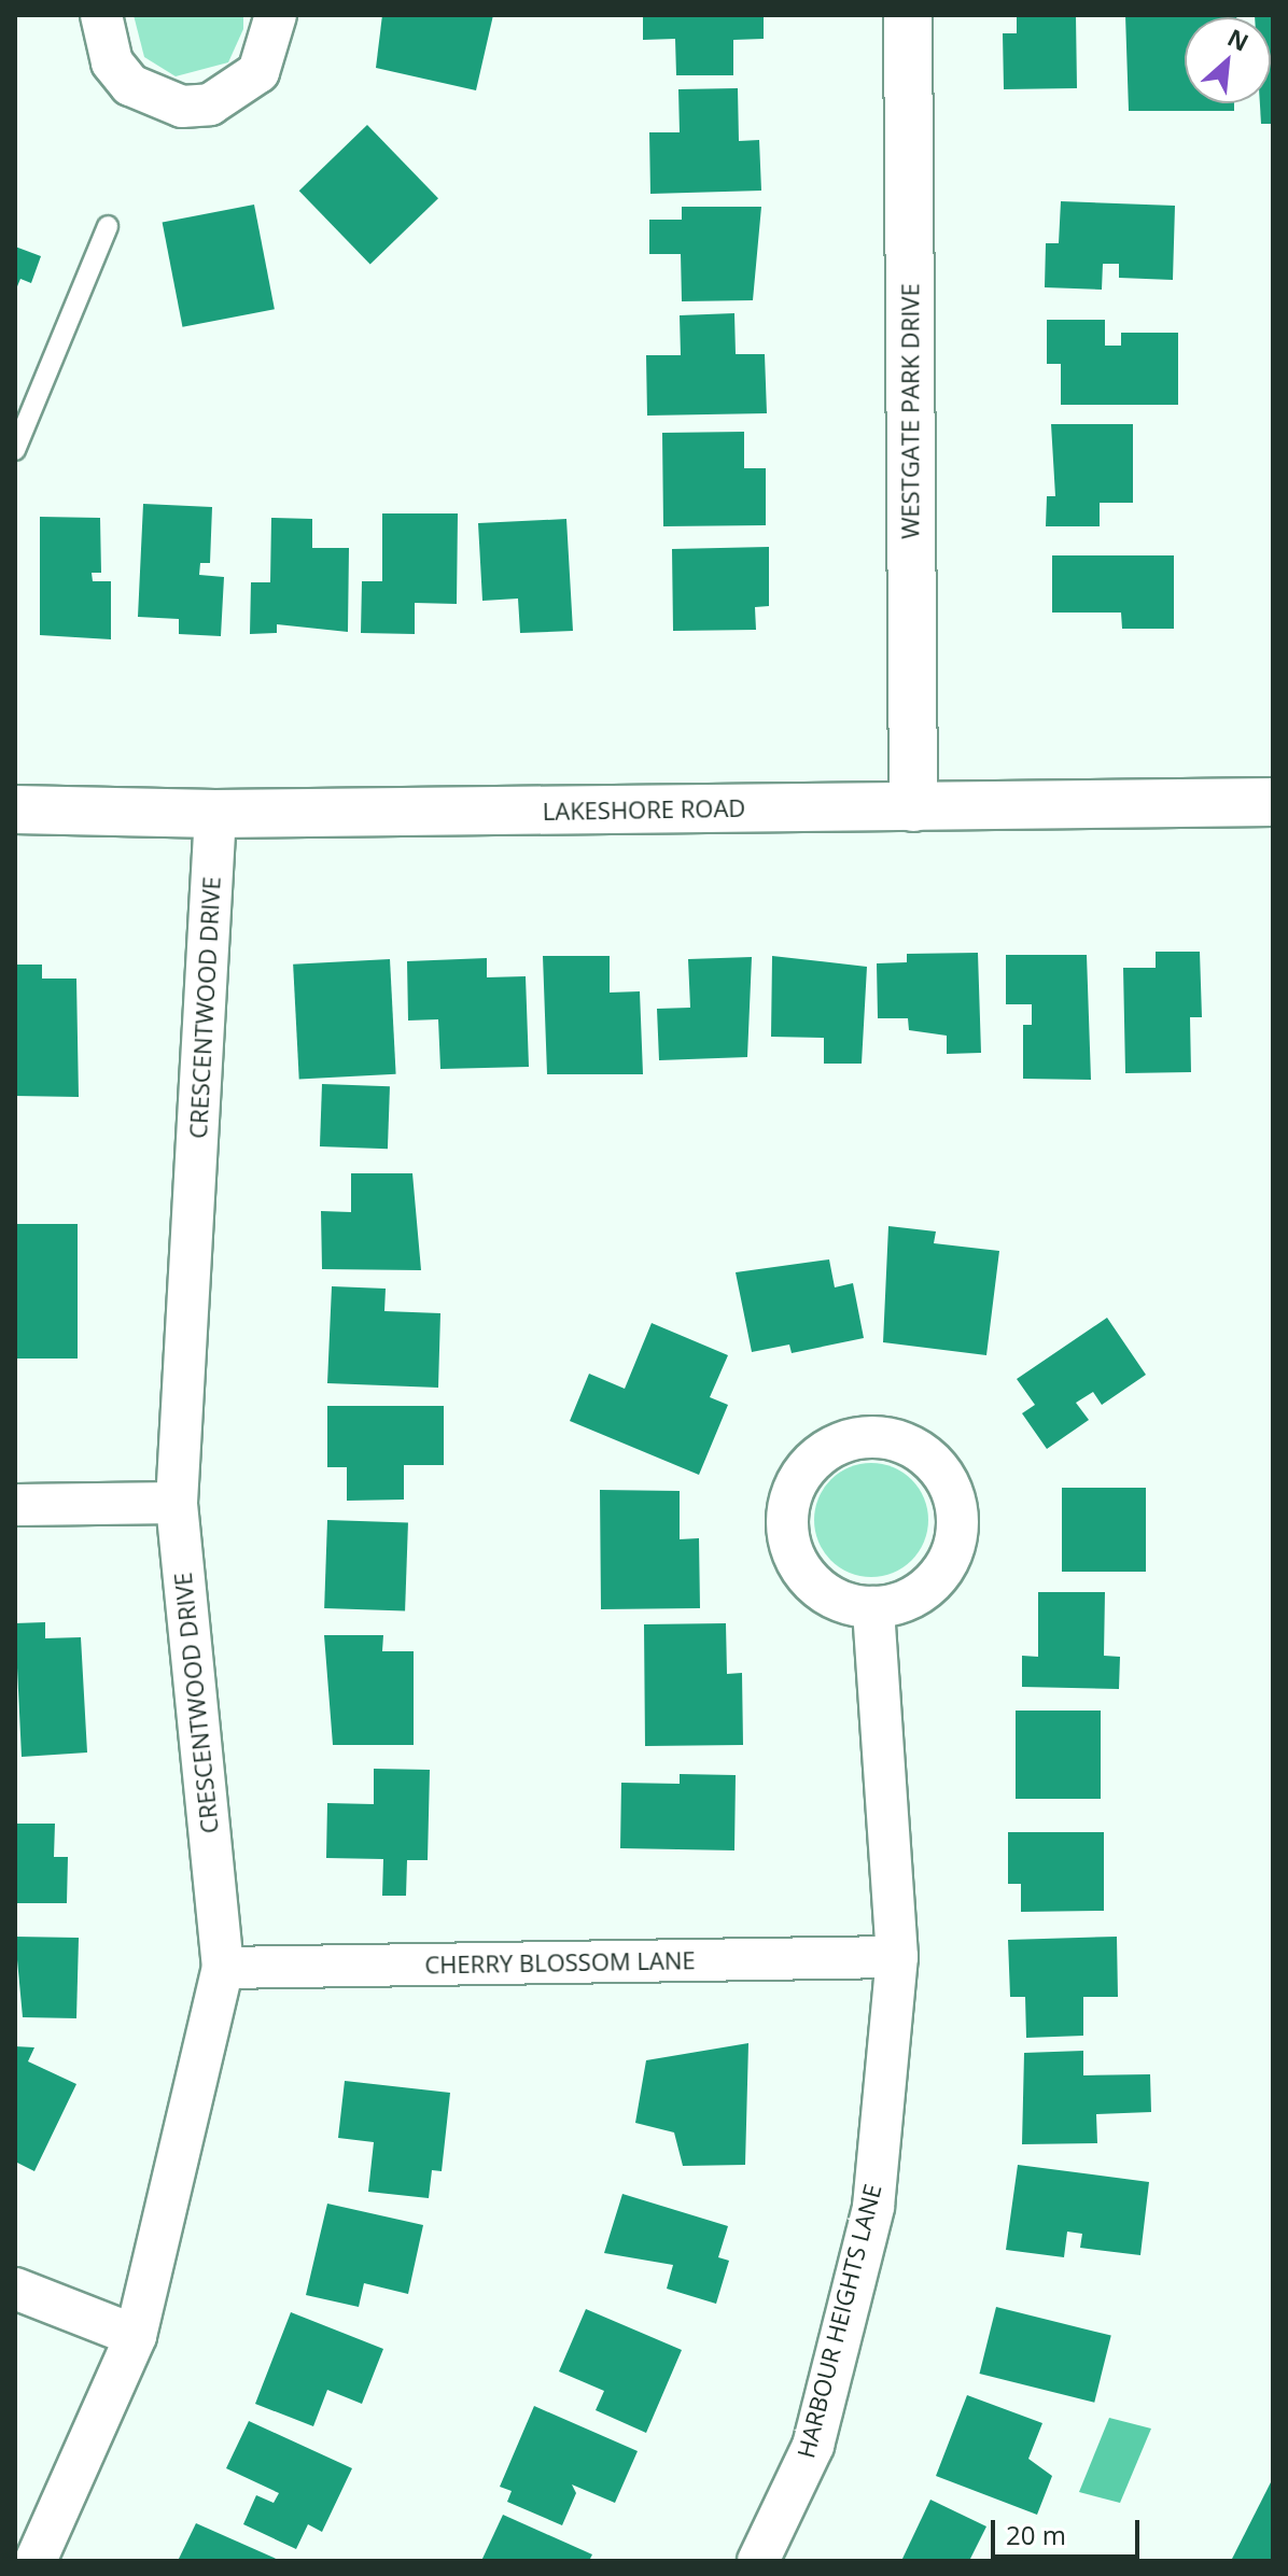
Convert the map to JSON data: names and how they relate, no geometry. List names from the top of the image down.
{
  "streets": {
    "main road": ["WESTGATE PARK DRIVE", "LAKESHORE ROAD"],
    "street": ["CRESCENTWOOD DRIVE", "CHERRY BLOSSOM LANE", "HARBOUR HEIGHTS LANE"]
  },
  "crossings": [
    ["WESTGATE PARK DRIVE", "LAKESHORE ROAD"],
    ["LAKESHORE ROAD", "CRESCENTWOOD DRIVE"],
    ["CRESCENTWOOD DRIVE", "CHERRY BLOSSOM LANE"],
    ["CHERRY BLOSSOM LANE", "HARBOUR HEIGHTS LANE"]
  ],
  "scale_bar": "20 m",
  "north": "top right"
}
